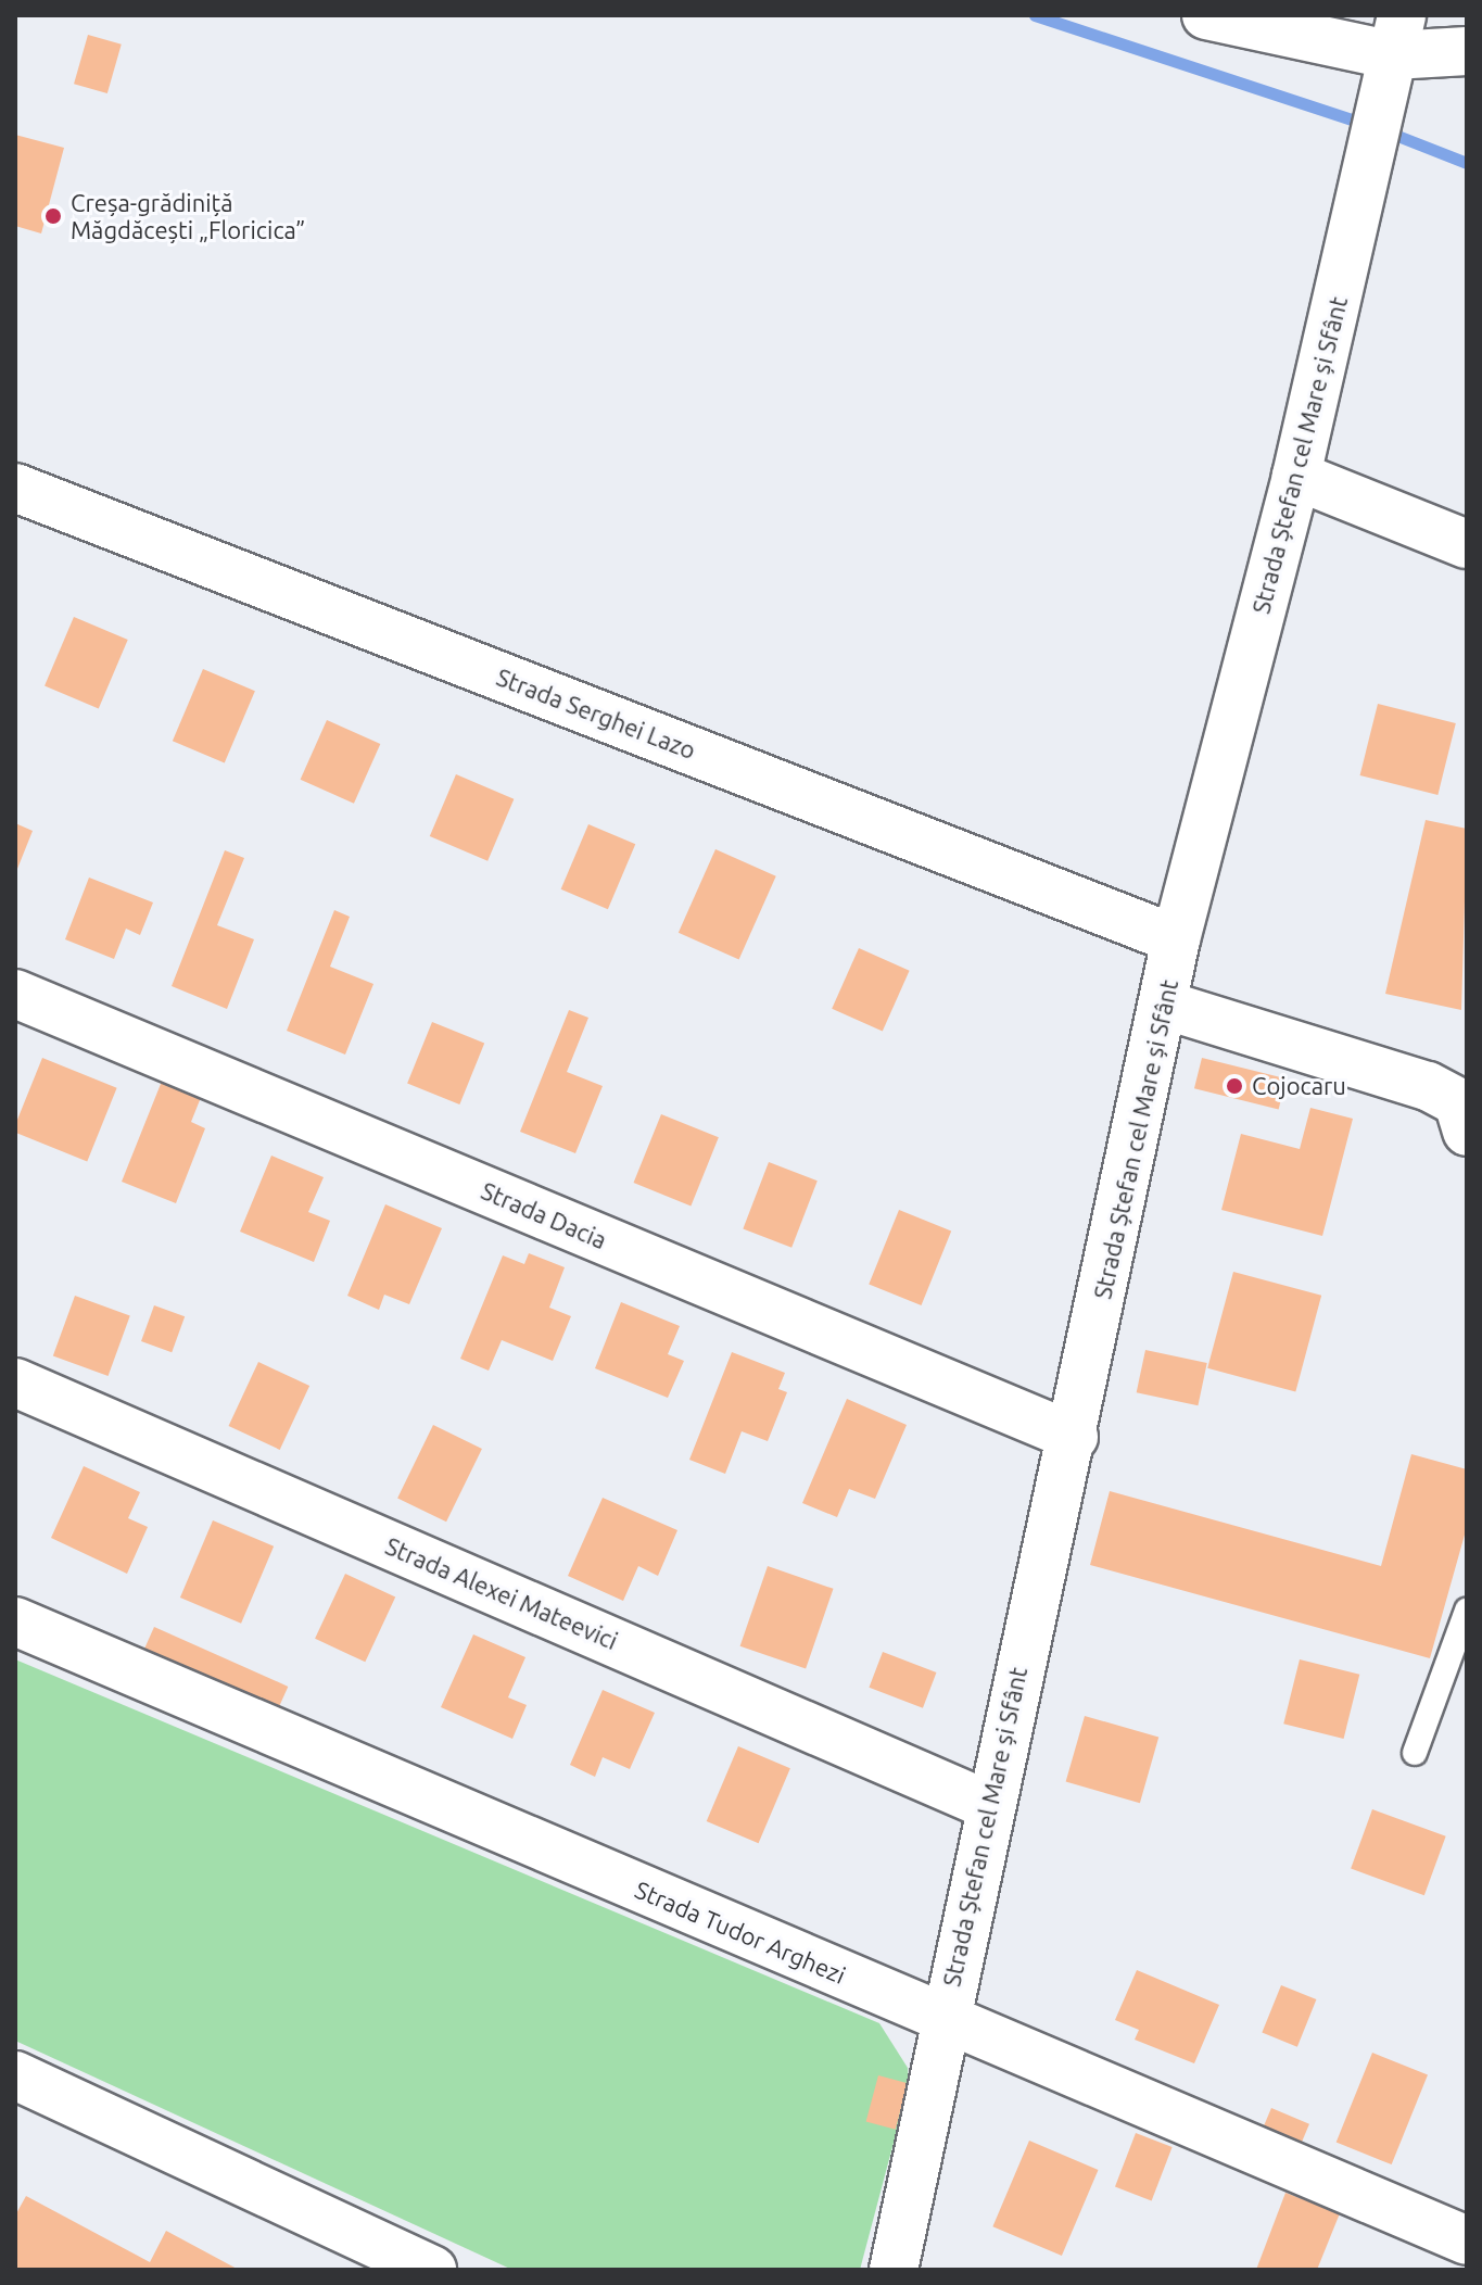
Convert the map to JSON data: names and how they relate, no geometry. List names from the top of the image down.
{
  "streets": {
    "street": [
      "Strada Ștefan cel Mare și Sfânt",
      "Strada Serghei Lazo",
      "Strada Dacia",
      "Strada Alexei Mateevici",
      "Strada Tudor Arghezi"
    ]
  },
  "crossings": [
    ["Strada Ștefan cel Mare și Sfânt", "Strada Serghei Lazo"],
    ["Strada Ștefan cel Mare și Sfânt", "Strada Dacia"],
    ["Strada Ștefan cel Mare și Sfânt", "Strada Alexei Mateevici"],
    ["Strada Ștefan cel Mare și Sfânt", "Strada Tudor Arghezi"]
  ],
  "places": ["Creșa-grădiniță Măgdăcești „Floricica”", "Cojocaru"]
}
